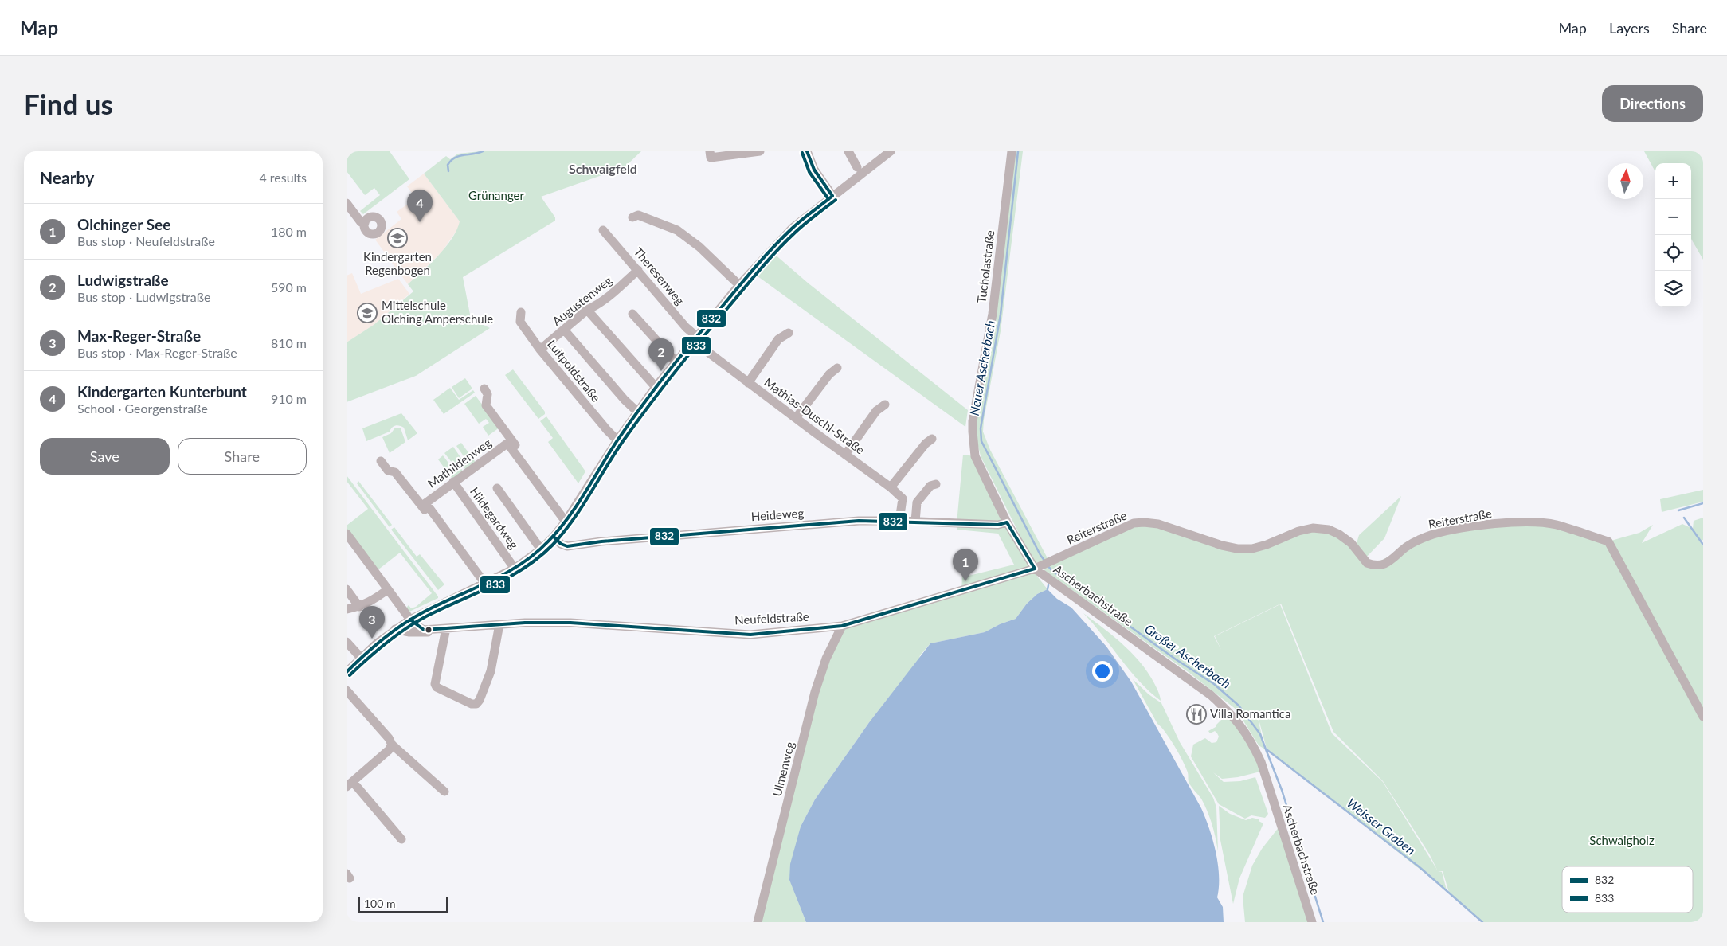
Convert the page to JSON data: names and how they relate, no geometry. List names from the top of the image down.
{
  "streets": {
    "street": [
      "Tucholastraße",
      "Theresenweg",
      "Augustenweg",
      "Luitpoldstraße",
      "Mathias-Duschl-Straße",
      "Mathildenweg",
      "Heideweg",
      "Hildegardweg",
      "Reiterstraße",
      "Ascherbachstraße",
      "Neufeldstraße",
      "Ulmenweg"
    ]
  },
  "crossings": [
    ["Tucholastraße", "Ascherbachstraße"],
    ["Theresenweg", "Augustenweg"],
    ["Theresenweg", "Mathias-Duschl-Straße"],
    ["Augustenweg", "Luitpoldstraße"],
    ["Mathias-Duschl-Straße", "Heideweg"],
    ["Mathildenweg", "Hildegardweg"],
    ["Heideweg", "Ascherbachstraße"],
    ["Reiterstraße", "Ascherbachstraße"],
    ["Reiterstraße", "Neufeldstraße"],
    ["Ascherbachstraße", "Neufeldstraße"],
    ["Neufeldstraße", "Ulmenweg"]
  ],
  "districts": ["Schwaigfeld"],
  "water": ["Neuer Ascherbach", "Großer Ascherbach", "Weisser Graben"],
  "parks": ["Grünanger", "Schwaigholz"],
  "places": {
    "school or university": ["Kindergarten Regenbogen", "Mittelschule Olching Amperschule"],
    "restaurant": ["Villa Romantica"]
  },
  "lines": ["transit line 832", "transit line 833"],
  "legend": ["832", "833"],
  "scale_bar": "100 m",
  "north": "top",
  "page": {
    "header": "Map",
    "nav": ["Map", "Layers", "Share"],
    "buttons": [
      "Directions",
      ["Save", "Share"]
    ],
    "title": "Find us",
    "heading": ["Nearby", "4 results"],
    "map_buttons": ["+", "−"],
    "pins": [
      "4",
      "2",
      "1",
      "3"
    ],
    "list": [
      {
        "mark": "1",
        "name": "Olchinger See",
        "note": "Bus stop · Neufeldstraße",
        "value": "180 m"
      },
      {
        "mark": "2",
        "name": "Ludwigstraße",
        "note": "Bus stop · Ludwigstraße",
        "value": "590 m"
      },
      {
        "mark": "3",
        "name": "Max-Reger-Straße",
        "note": "Bus stop · Max-Reger-Straße",
        "value": "810 m"
      },
      {
        "mark": "4",
        "name": "Kindergarten Kunterbunt",
        "note": "School · Georgenstraße",
        "value": "910 m"
      }
    ],
    "scale": "100 m"
  }
}
